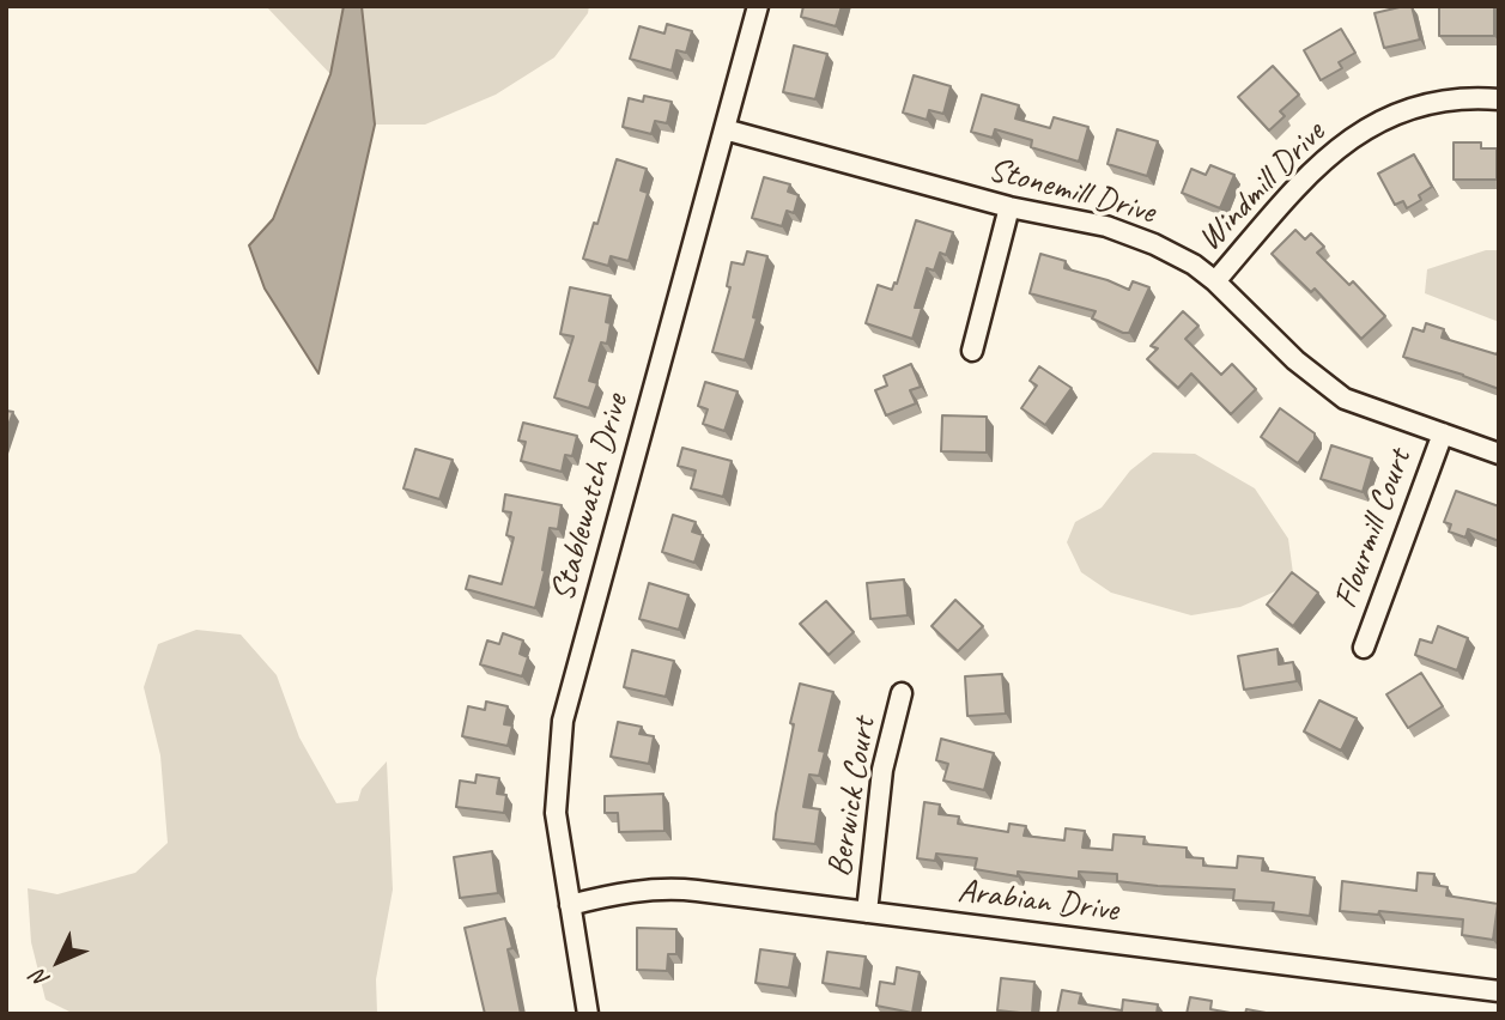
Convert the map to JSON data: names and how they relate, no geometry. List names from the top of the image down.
{
  "streets": {
    "street": [
      "Windmill Drive",
      "Stonemill Drive",
      "Stablewatch Drive",
      "Flourmill Court",
      "Berwick Court",
      "Arabian Drive"
    ]
  },
  "crossings": [
    ["Windmill Drive", "Stonemill Drive"],
    ["Stonemill Drive", "Stablewatch Drive"],
    ["Stonemill Drive", "Flourmill Court"],
    ["Stablewatch Drive", "Arabian Drive"],
    ["Berwick Court", "Arabian Drive"]
  ],
  "north": "bottom left"
}
